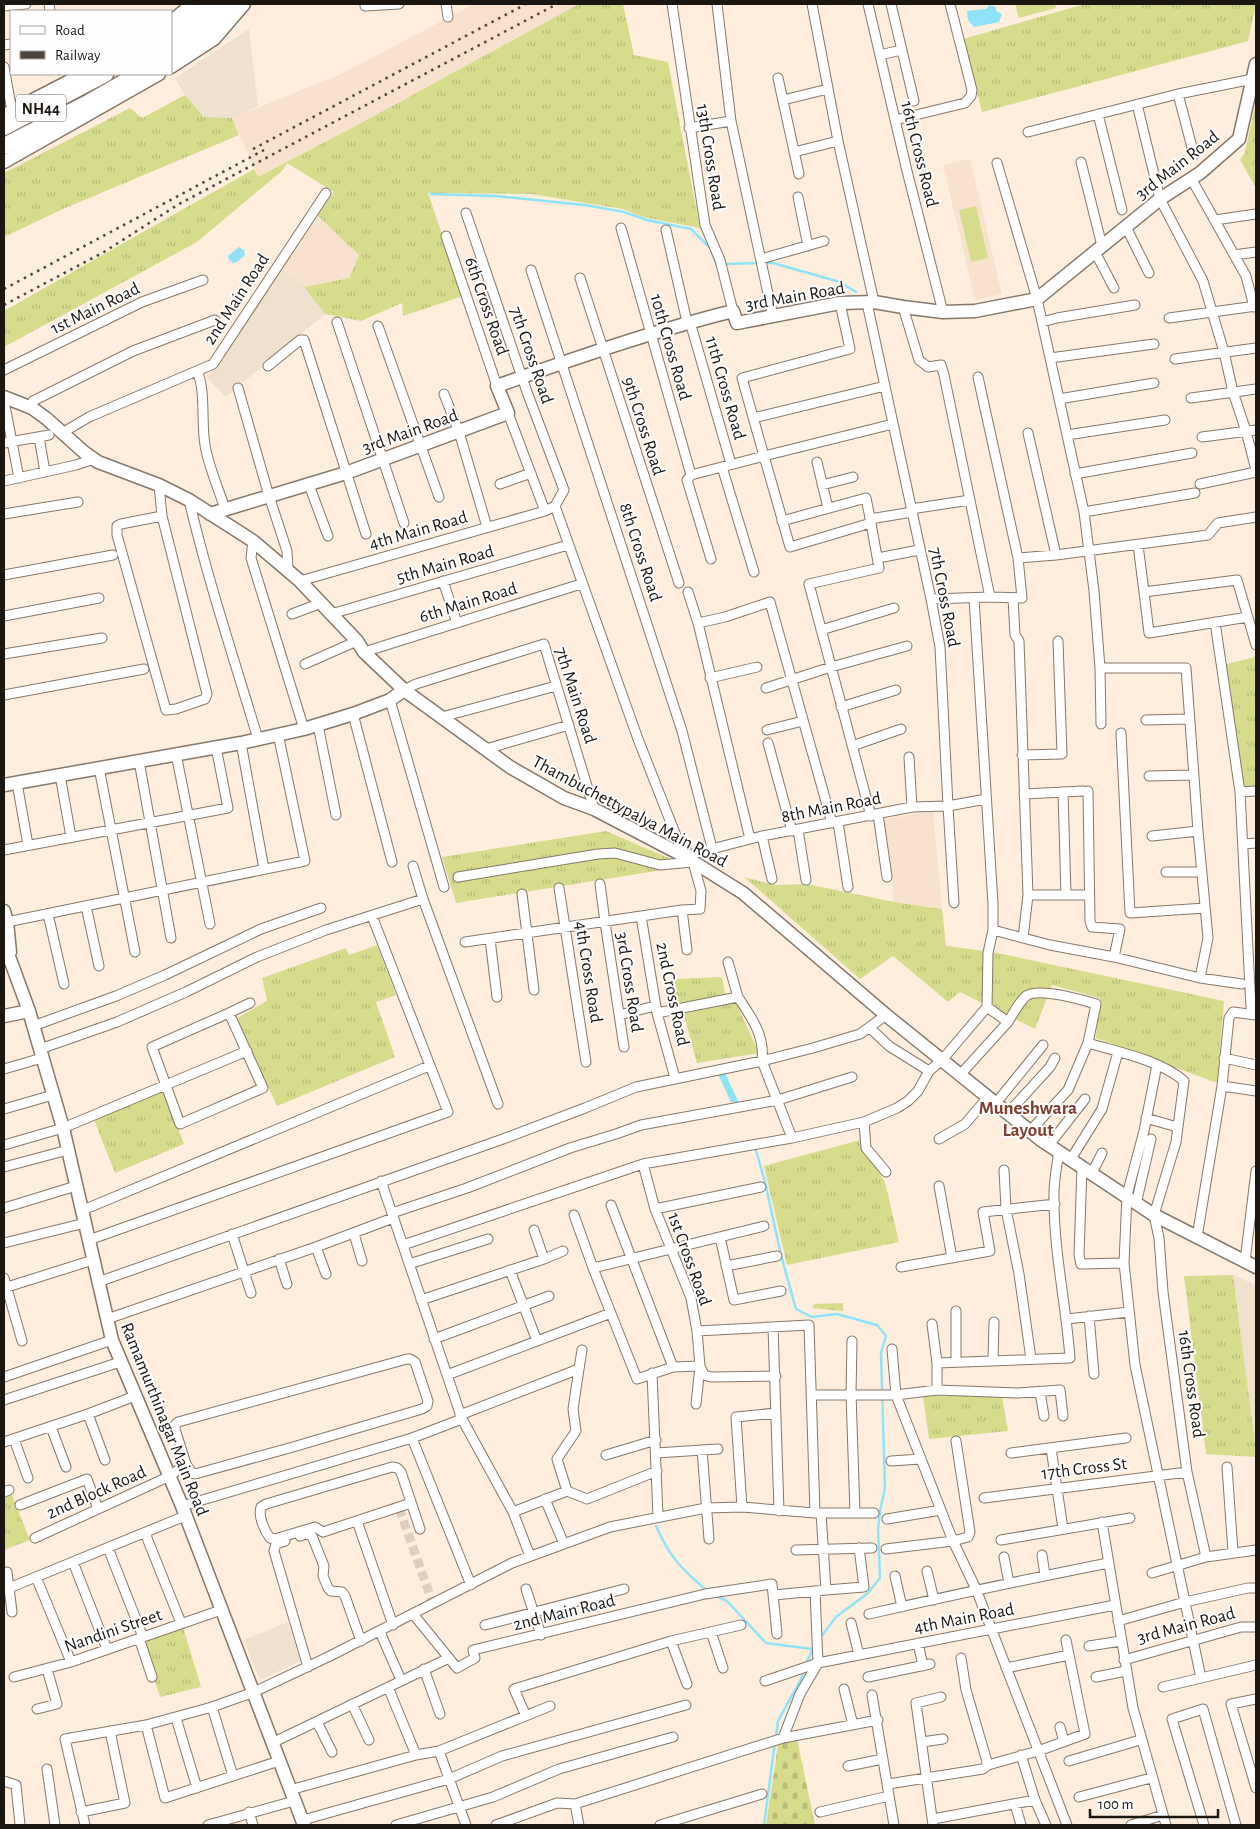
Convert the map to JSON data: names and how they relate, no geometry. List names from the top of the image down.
{
  "streets": {
    "highway": ["NH44"],
    "main road": ["3rd Main Road", "Thambuchettypalya Main Road", "Ramamurthinagar Main Road"],
    "street": [
      "16th Cross Road",
      "13th Cross Road",
      "2nd Main Road",
      "6th Cross Road",
      "1st Main Road",
      "10th Cross Road",
      "7th Cross Road",
      "11th Cross Road",
      "9th Cross Road",
      "4th Main Road",
      "8th Cross Road",
      "5th Main Road",
      "6th Main Road",
      "7th Main Road",
      "8th Main Road",
      "4th Cross Road",
      "3rd Cross Road",
      "2nd Cross Road",
      "1st Cross Road",
      "17th Cross St",
      "2nd Block Road",
      "Nandini Street"
    ]
  },
  "crossings": [
    ["16th Cross Road", "3rd Main Road"],
    ["16th Cross Road", "Thambuchettypalya Main Road"],
    ["16th Cross Road", "17th Cross St"],
    ["13th Cross Road", "3rd Main Road"],
    ["3rd Main Road", "6th Cross Road"],
    ["3rd Main Road", "10th Cross Road"],
    ["3rd Main Road", "7th Cross Road"],
    ["3rd Main Road", "11th Cross Road"],
    ["3rd Main Road", "9th Cross Road"],
    ["3rd Main Road", "8th Cross Road"],
    ["3rd Main Road", "Thambuchettypalya Main Road"],
    ["2nd Main Road", "Thambuchettypalya Main Road"],
    ["7th Cross Road", "8th Main Road"],
    ["4th Main Road", "Thambuchettypalya Main Road"],
    ["8th Cross Road", "8th Main Road"],
    ["5th Main Road", "Thambuchettypalya Main Road"],
    ["6th Main Road", "Thambuchettypalya Main Road"],
    ["7th Main Road", "Thambuchettypalya Main Road"],
    ["8th Main Road", "Thambuchettypalya Main Road"],
    ["Ramamurthinagar Main Road", "2nd Block Road"],
    ["Ramamurthinagar Main Road", "Nandini Street"]
  ],
  "districts": ["Muneshwara Layout"],
  "legend": ["Road", "Railway"],
  "scale_bar": "100 m"
}
